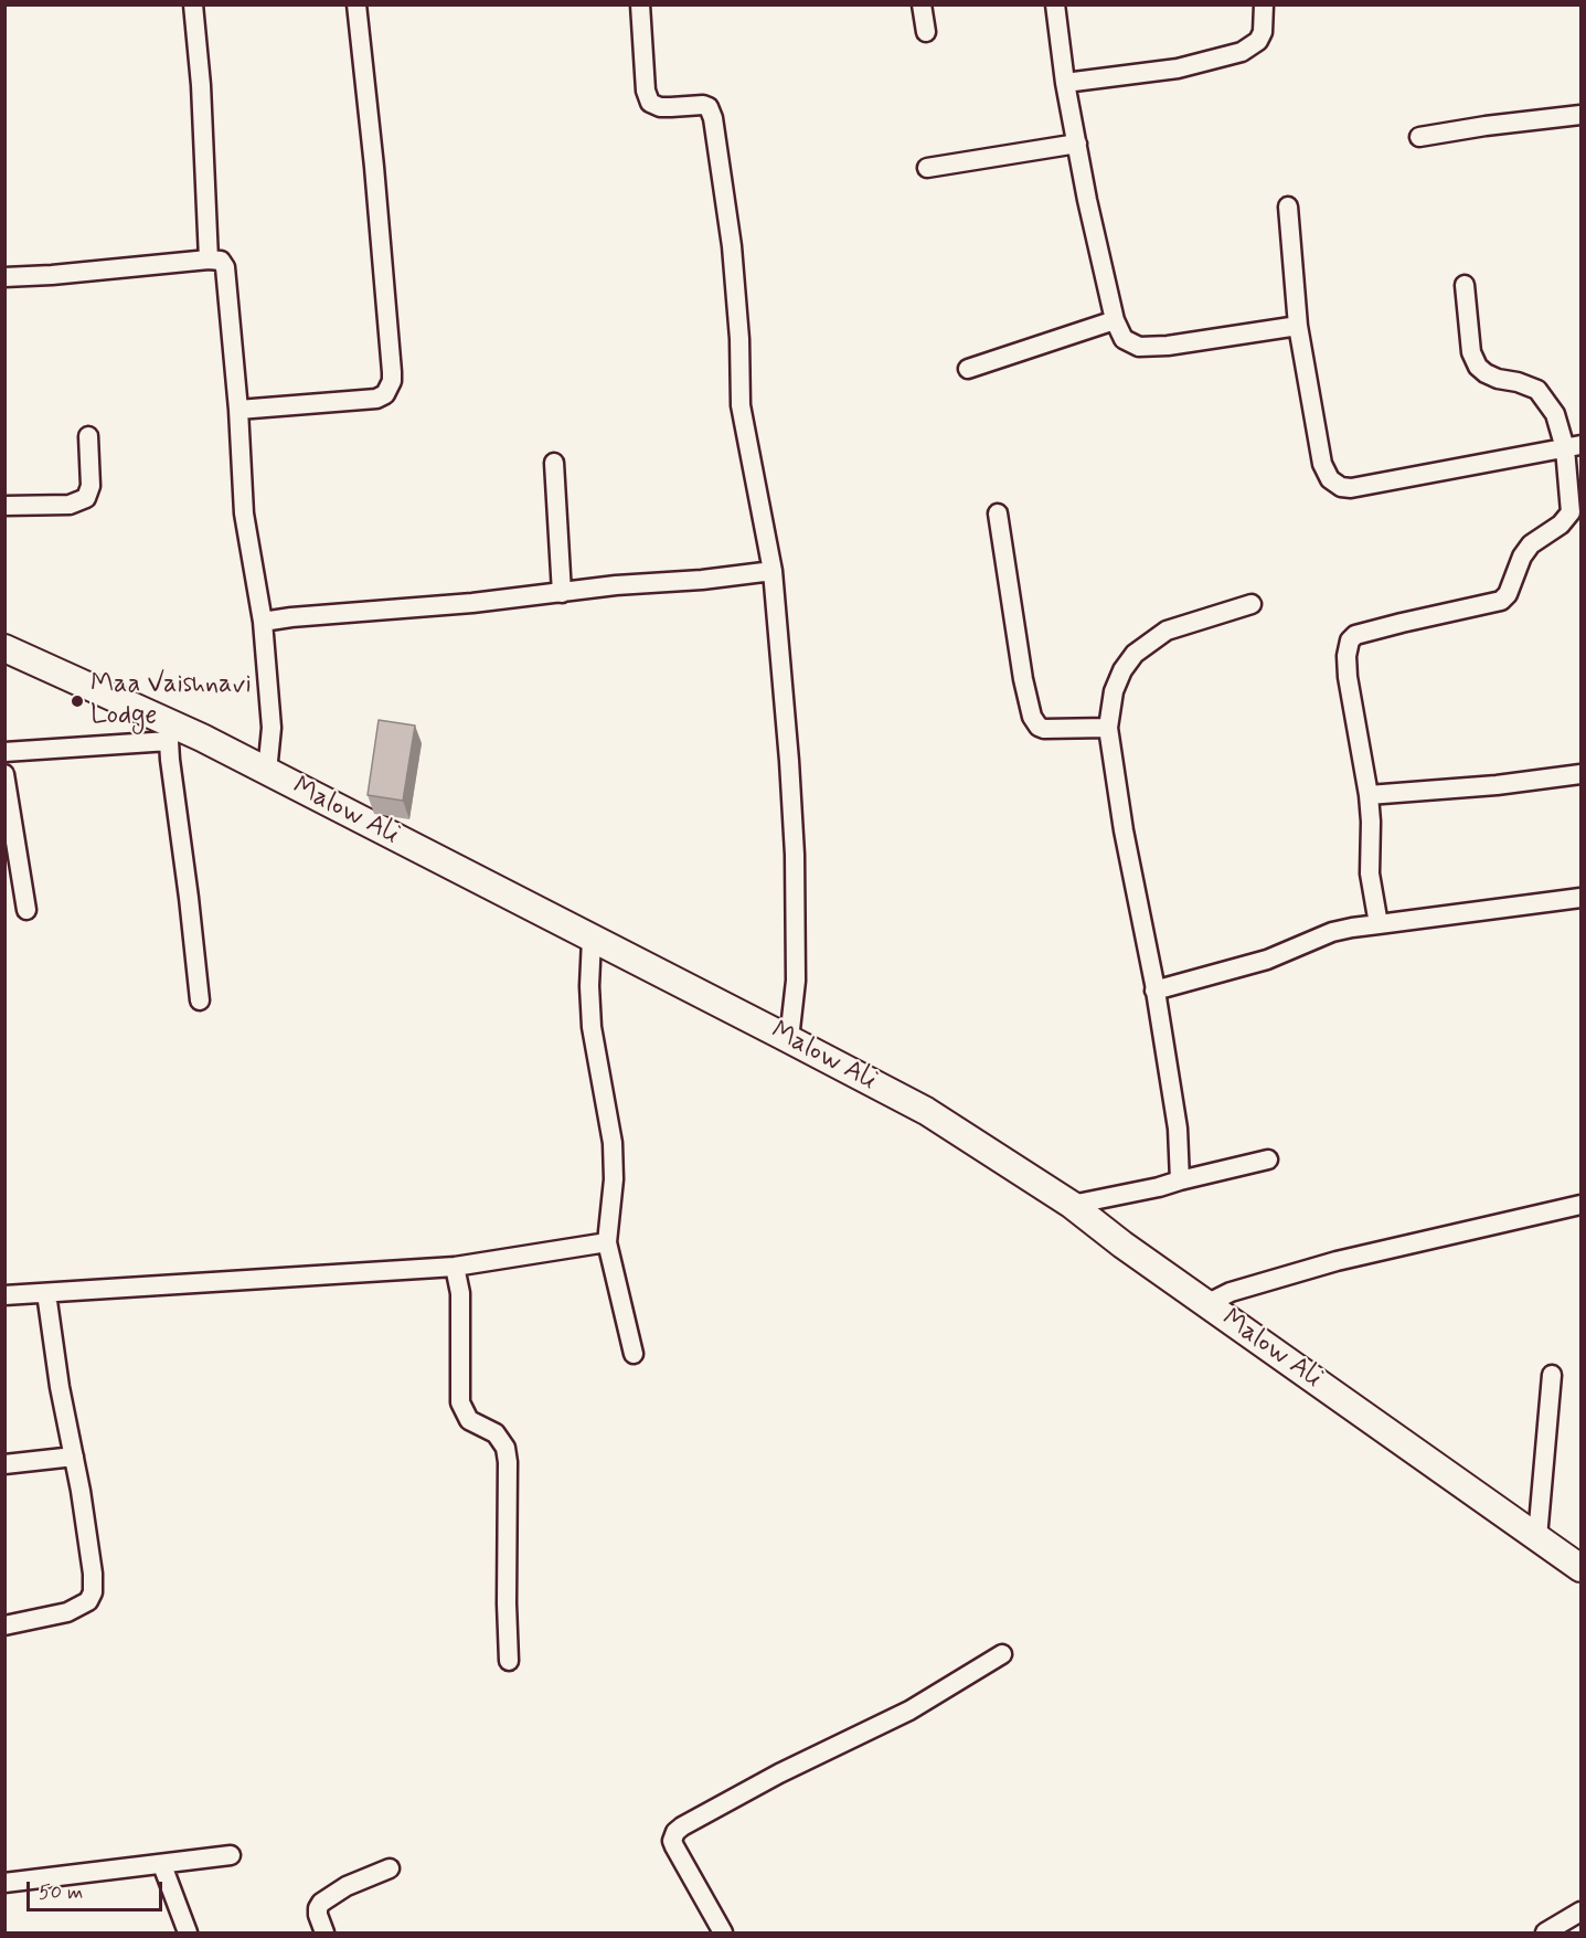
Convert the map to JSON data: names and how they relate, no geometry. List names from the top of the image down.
{
  "streets": {
    "street": ["Malow Ali"]
  },
  "places": ["Maa Vaishnavi Lodge"],
  "scale_bar": "50 m"
}
